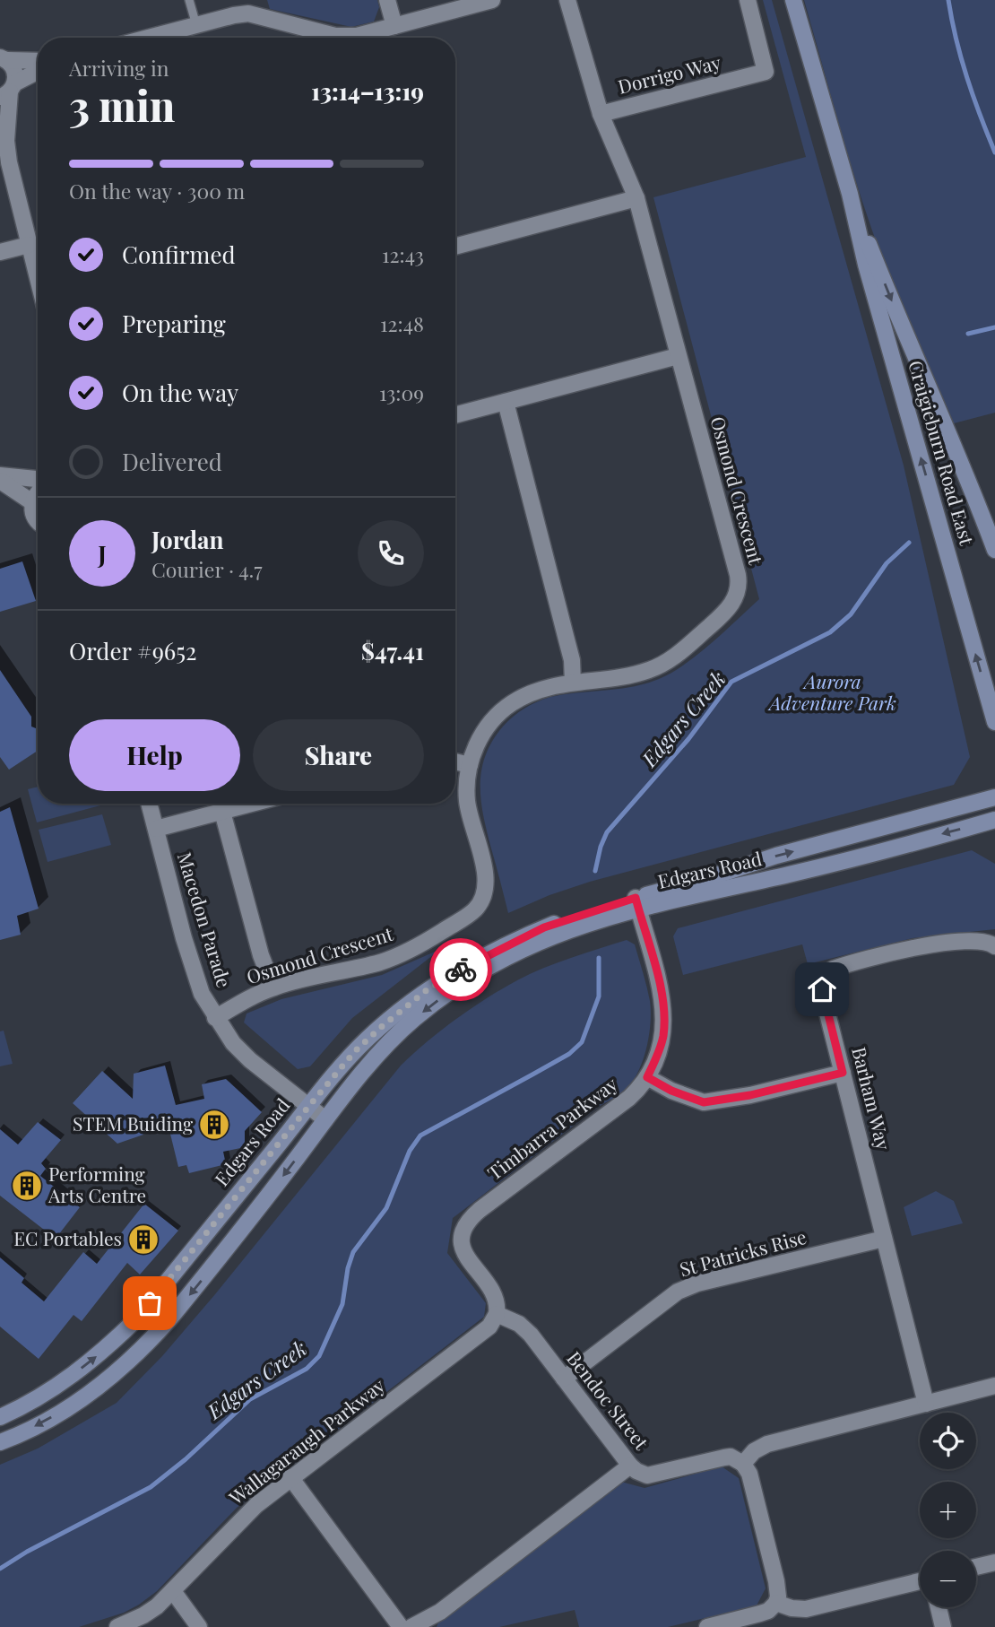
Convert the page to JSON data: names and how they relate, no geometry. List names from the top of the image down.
{
  "streets": {
    "main road": ["Craigieburn Road East", "Edgars Road"],
    "street": [
      "Dorrigo Way",
      "Osmond Crescent",
      "Macedon Parade",
      "Barham Way",
      "Timbarra Parkway",
      "St Patricks Rise",
      "Bendoc Street",
      "Wallagaraugh Parkway"
    ]
  },
  "crossings": [
    ["Dorrigo Way", "Osmond Crescent"],
    ["Osmond Crescent", "Macedon Parade"],
    ["Edgars Road", "Macedon Parade"],
    ["Edgars Road", "Timbarra Parkway"],
    ["Barham Way", "St Patricks Rise"],
    ["Timbarra Parkway", "Bendoc Street"],
    ["Timbarra Parkway", "Wallagaraugh Parkway"],
    ["St Patricks Rise", "Bendoc Street"],
    ["Bendoc Street", "Wallagaraugh Parkway"]
  ],
  "water": ["Edgars Creek"],
  "parks": ["Aurora Adventure Park"],
  "places": {
    "building": ["STEM Buiding", "Performing Arts Centre", "EC Portables"]
  },
  "page": {
    "heading": ["3 min", "Arriving in", "13:14–13:19"],
    "panel": [
      "Jordan",
      "Courier · 4.7",
      "Order #9652",
      "$47.41"
    ],
    "bar": "On the way · 300 m",
    "list": [
      ["Confirmed", "12:43"],
      ["Preparing", "12:48"],
      ["On the way", "13:09"],
      "Delivered"
    ],
    "round": "J",
    "buttons": ["Help", "Share"],
    "map_buttons": ["+", "−"]
  }
}
